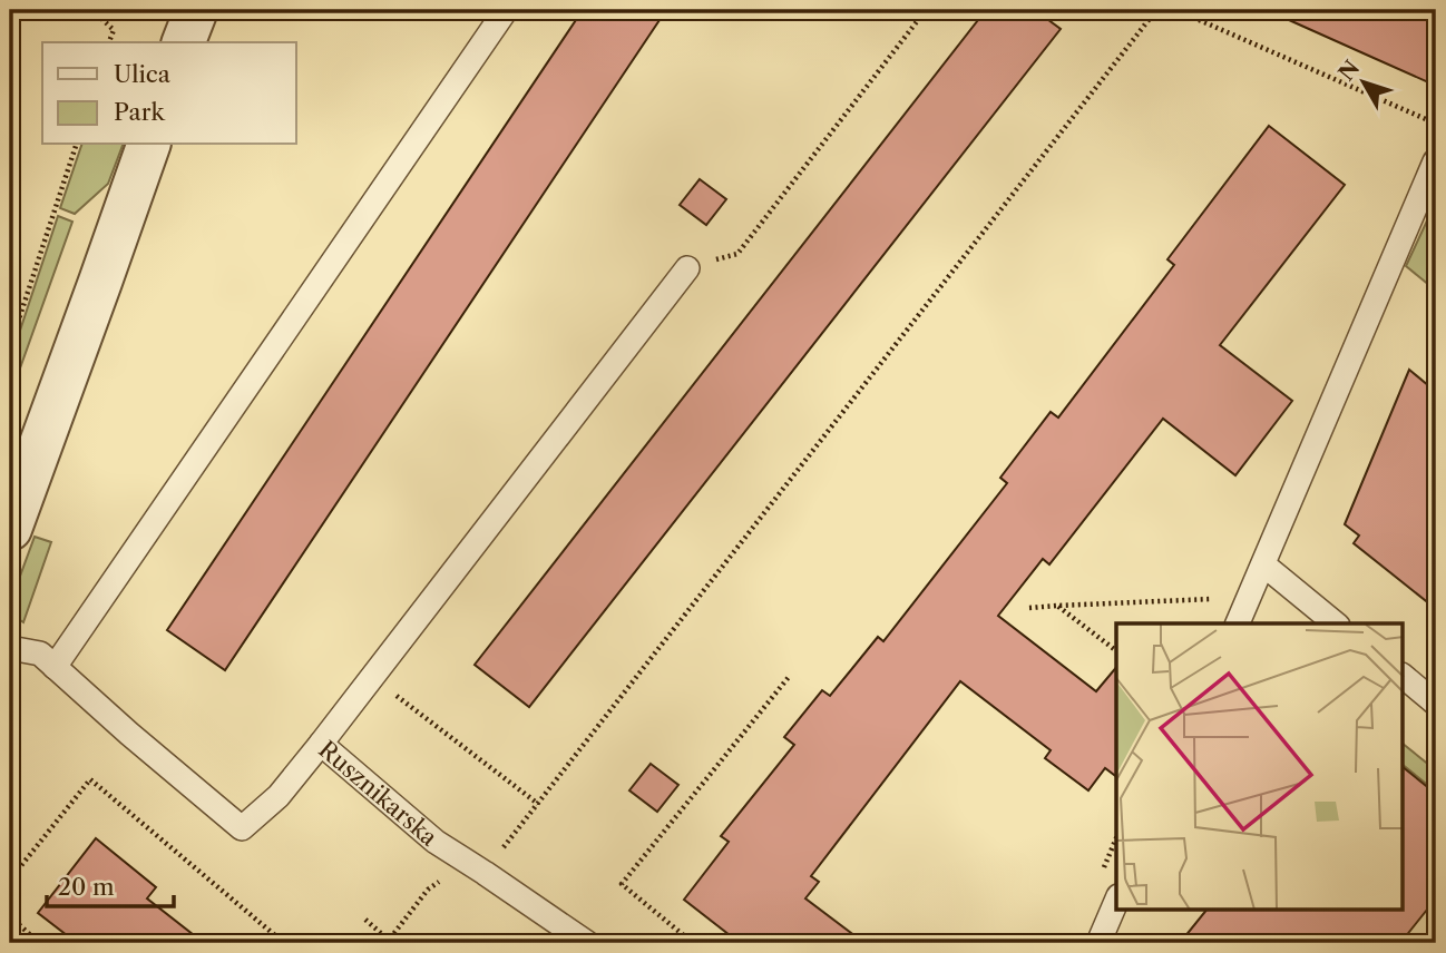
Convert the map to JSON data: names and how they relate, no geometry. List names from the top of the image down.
{
  "streets": {
    "lane": ["Rusznikarska"]
  },
  "legend": ["Ulica", "Park"],
  "scale_bar": "20 m",
  "north": "top left"
}
